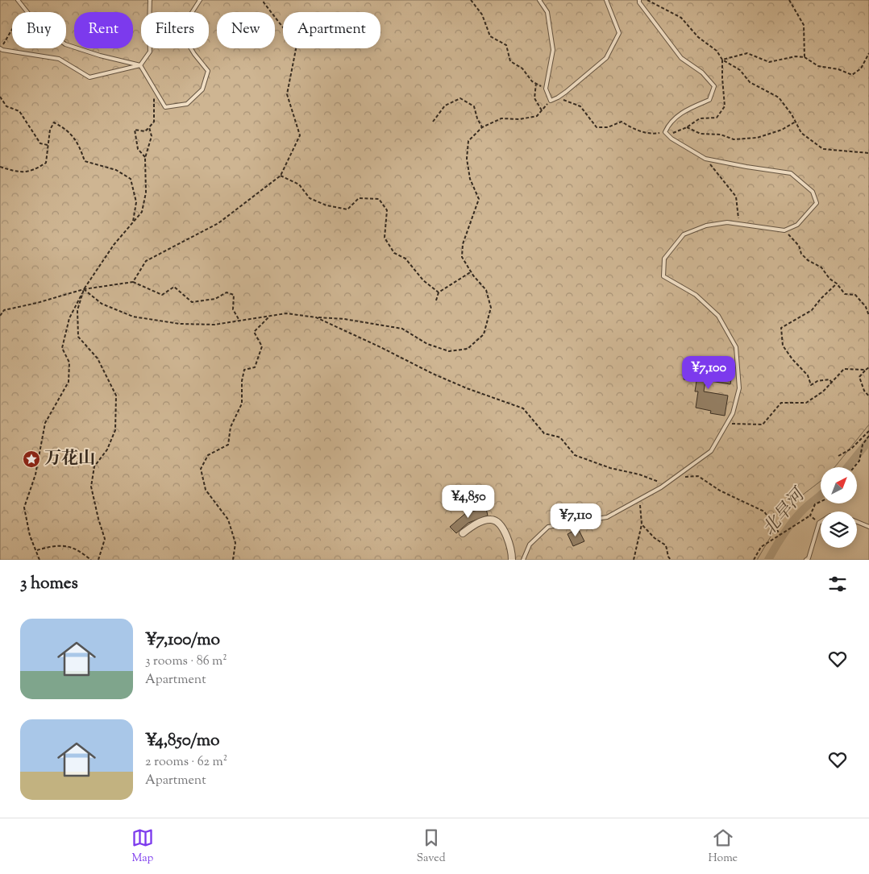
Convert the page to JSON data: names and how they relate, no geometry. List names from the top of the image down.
{
  "water": ["北旱河"],
  "places": {
    "place": ["万花山"]
  },
  "north": "top right",
  "page": {
    "chip": [
      "Buy",
      "Rent",
      "Filters",
      "New",
      "Apartment"
    ],
    "price": ["¥7,100", "¥4,850", "¥7,110"],
    "heading": "3 homes",
    "list": [
      {
        "name": "¥7,100/mo",
        "note": "3 rooms · 86 m² · Apartment"
      },
      {
        "name": "¥4,850/mo",
        "note": "2 rooms · 62 m² · Apartment"
      }
    ],
    "tabs": ["Map", "Saved", "Home"]
  }
}
